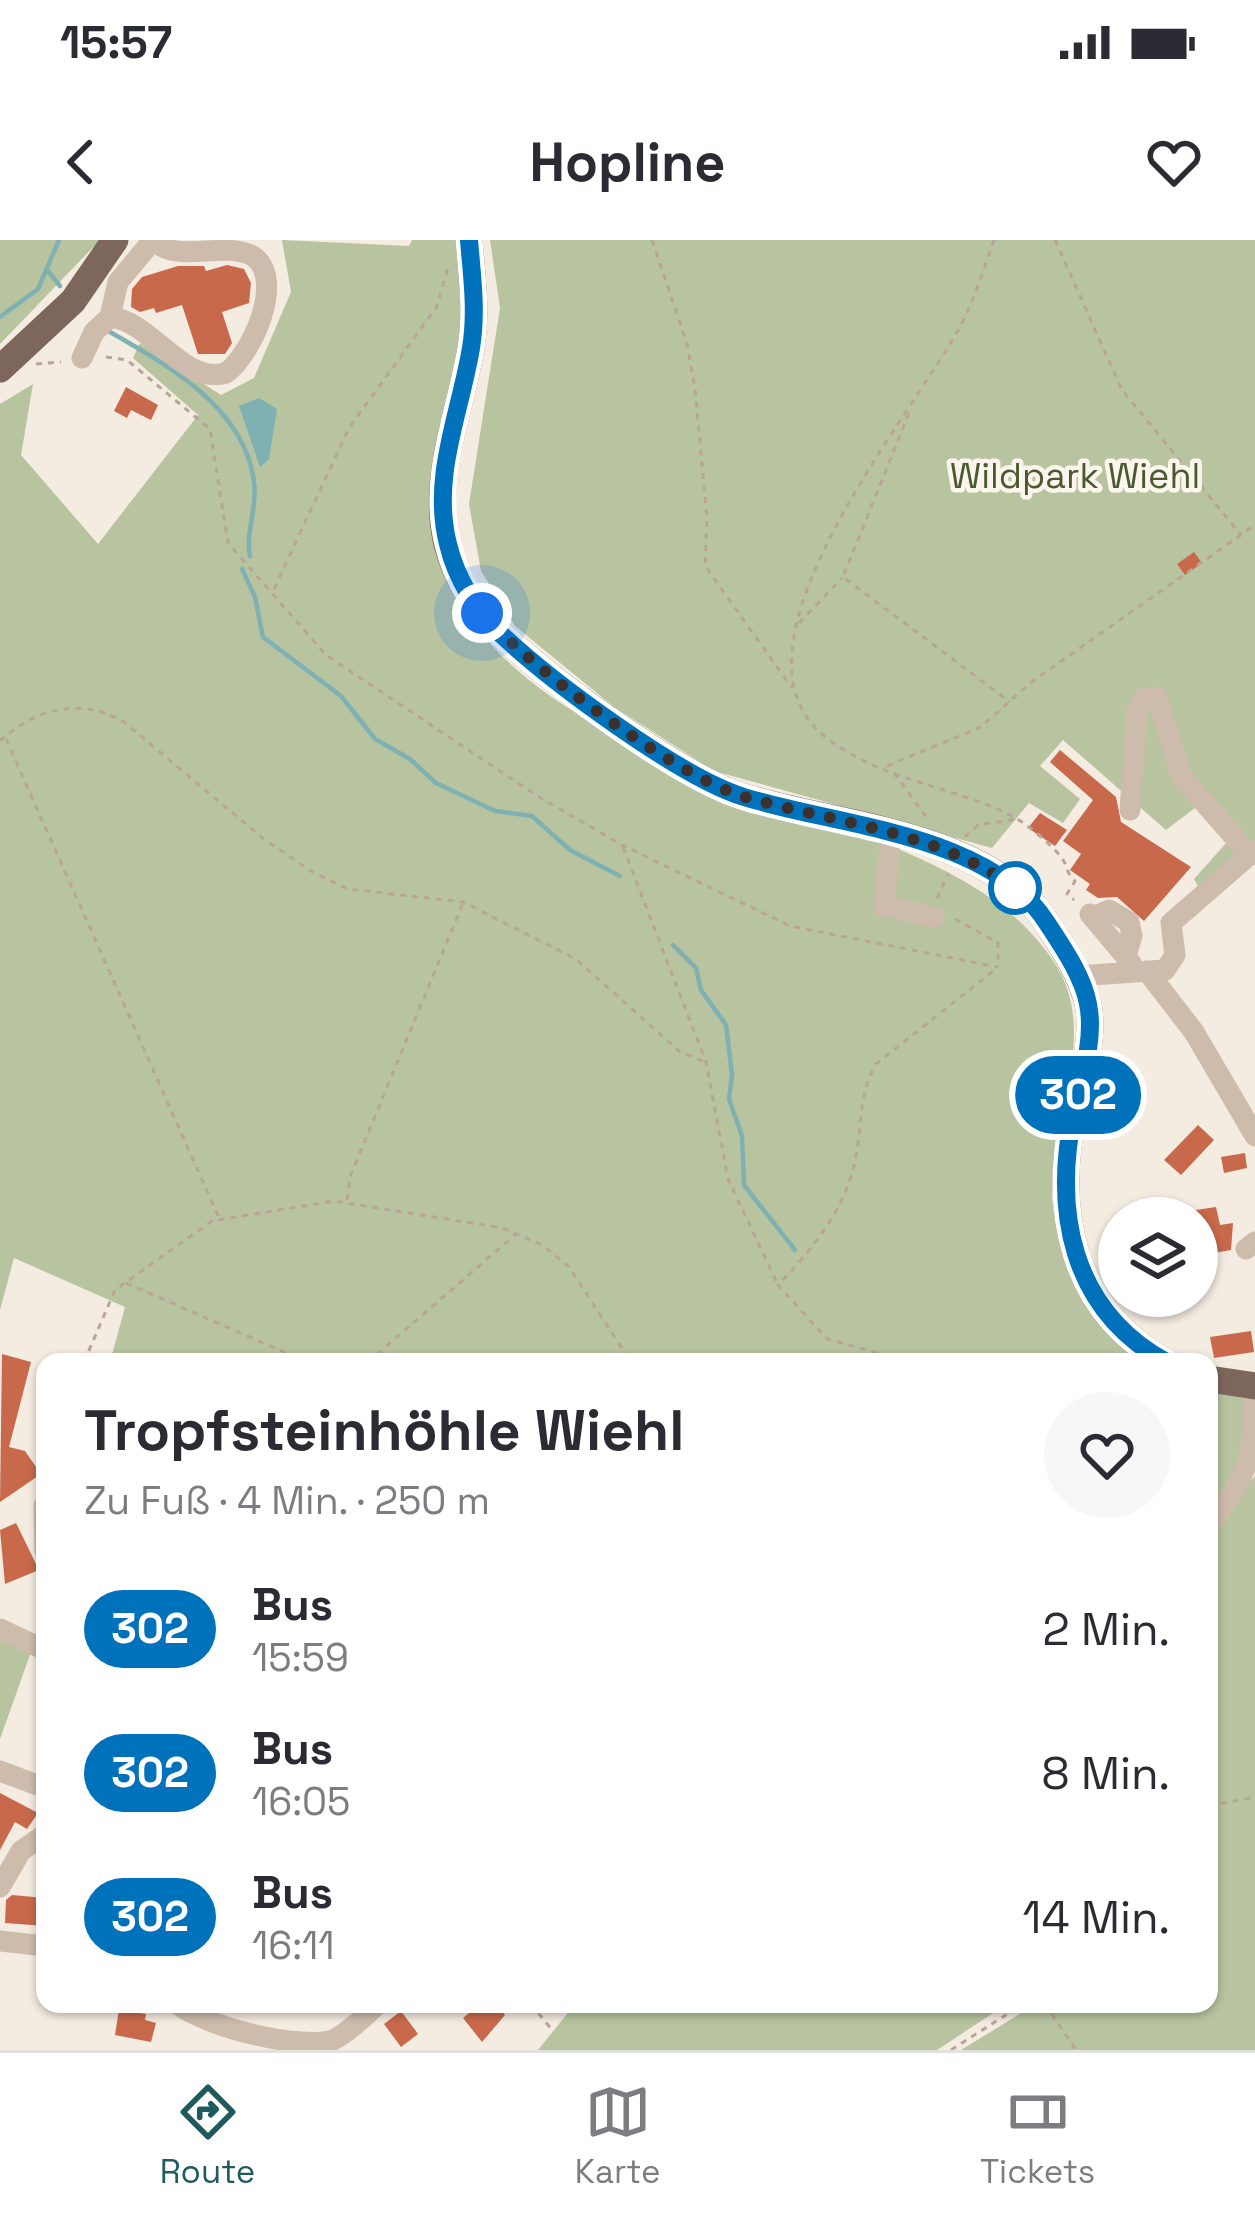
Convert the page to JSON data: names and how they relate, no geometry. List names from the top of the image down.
{
  "parks": ["Wildpark Wiehl"],
  "lines": ["bus line 302"],
  "page": {
    "status": "15:57",
    "header": "Hopline",
    "on_map": "302",
    "heading": ["Tropfsteinhöhle Wiehl", "Zu Fuß · 4 Min. · 250 m"],
    "list": [
      {
        "mark": "302",
        "name": "Bus",
        "note": "15:59",
        "value": "2 Min."
      },
      {
        "mark": "302",
        "name": "Bus",
        "note": "16:05",
        "value": "8 Min."
      },
      {
        "mark": "302",
        "name": "Bus",
        "note": "16:11",
        "value": "14 Min."
      }
    ],
    "tabs": ["Route", "Karte", "Tickets"]
  }
}
